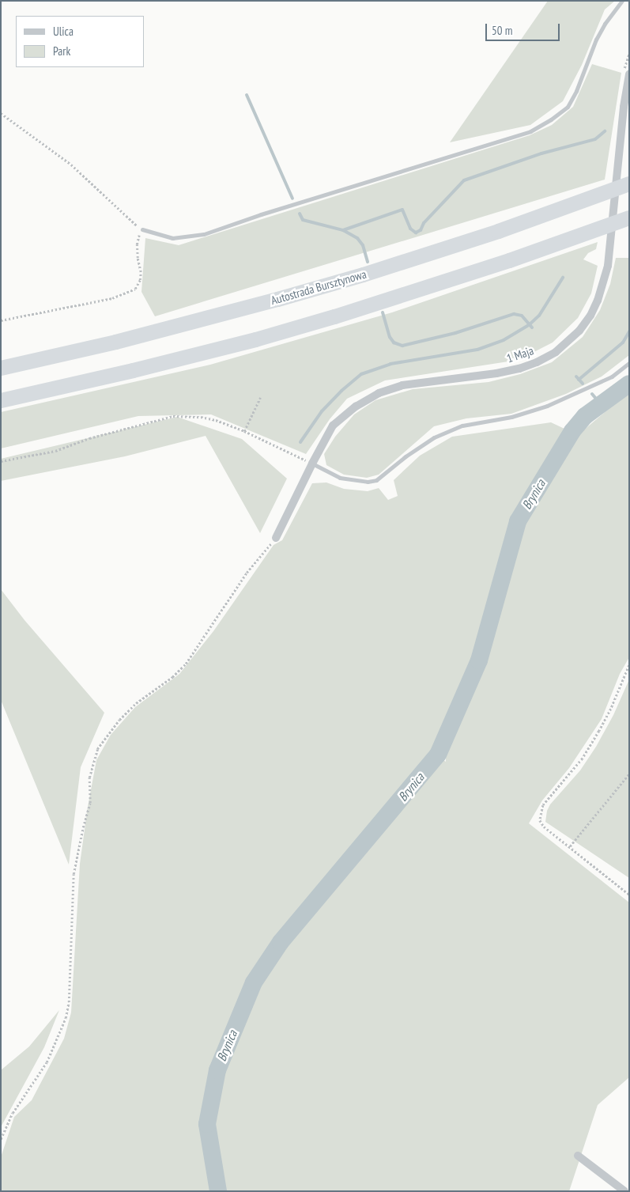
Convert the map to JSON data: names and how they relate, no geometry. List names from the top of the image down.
{
  "streets": {
    "highway": ["Autostrada Bursztynowa"],
    "street": ["1 Maja"]
  },
  "water": ["Brynica"],
  "legend": ["Ulica", "Park"],
  "scale_bar": "50 m"
}
